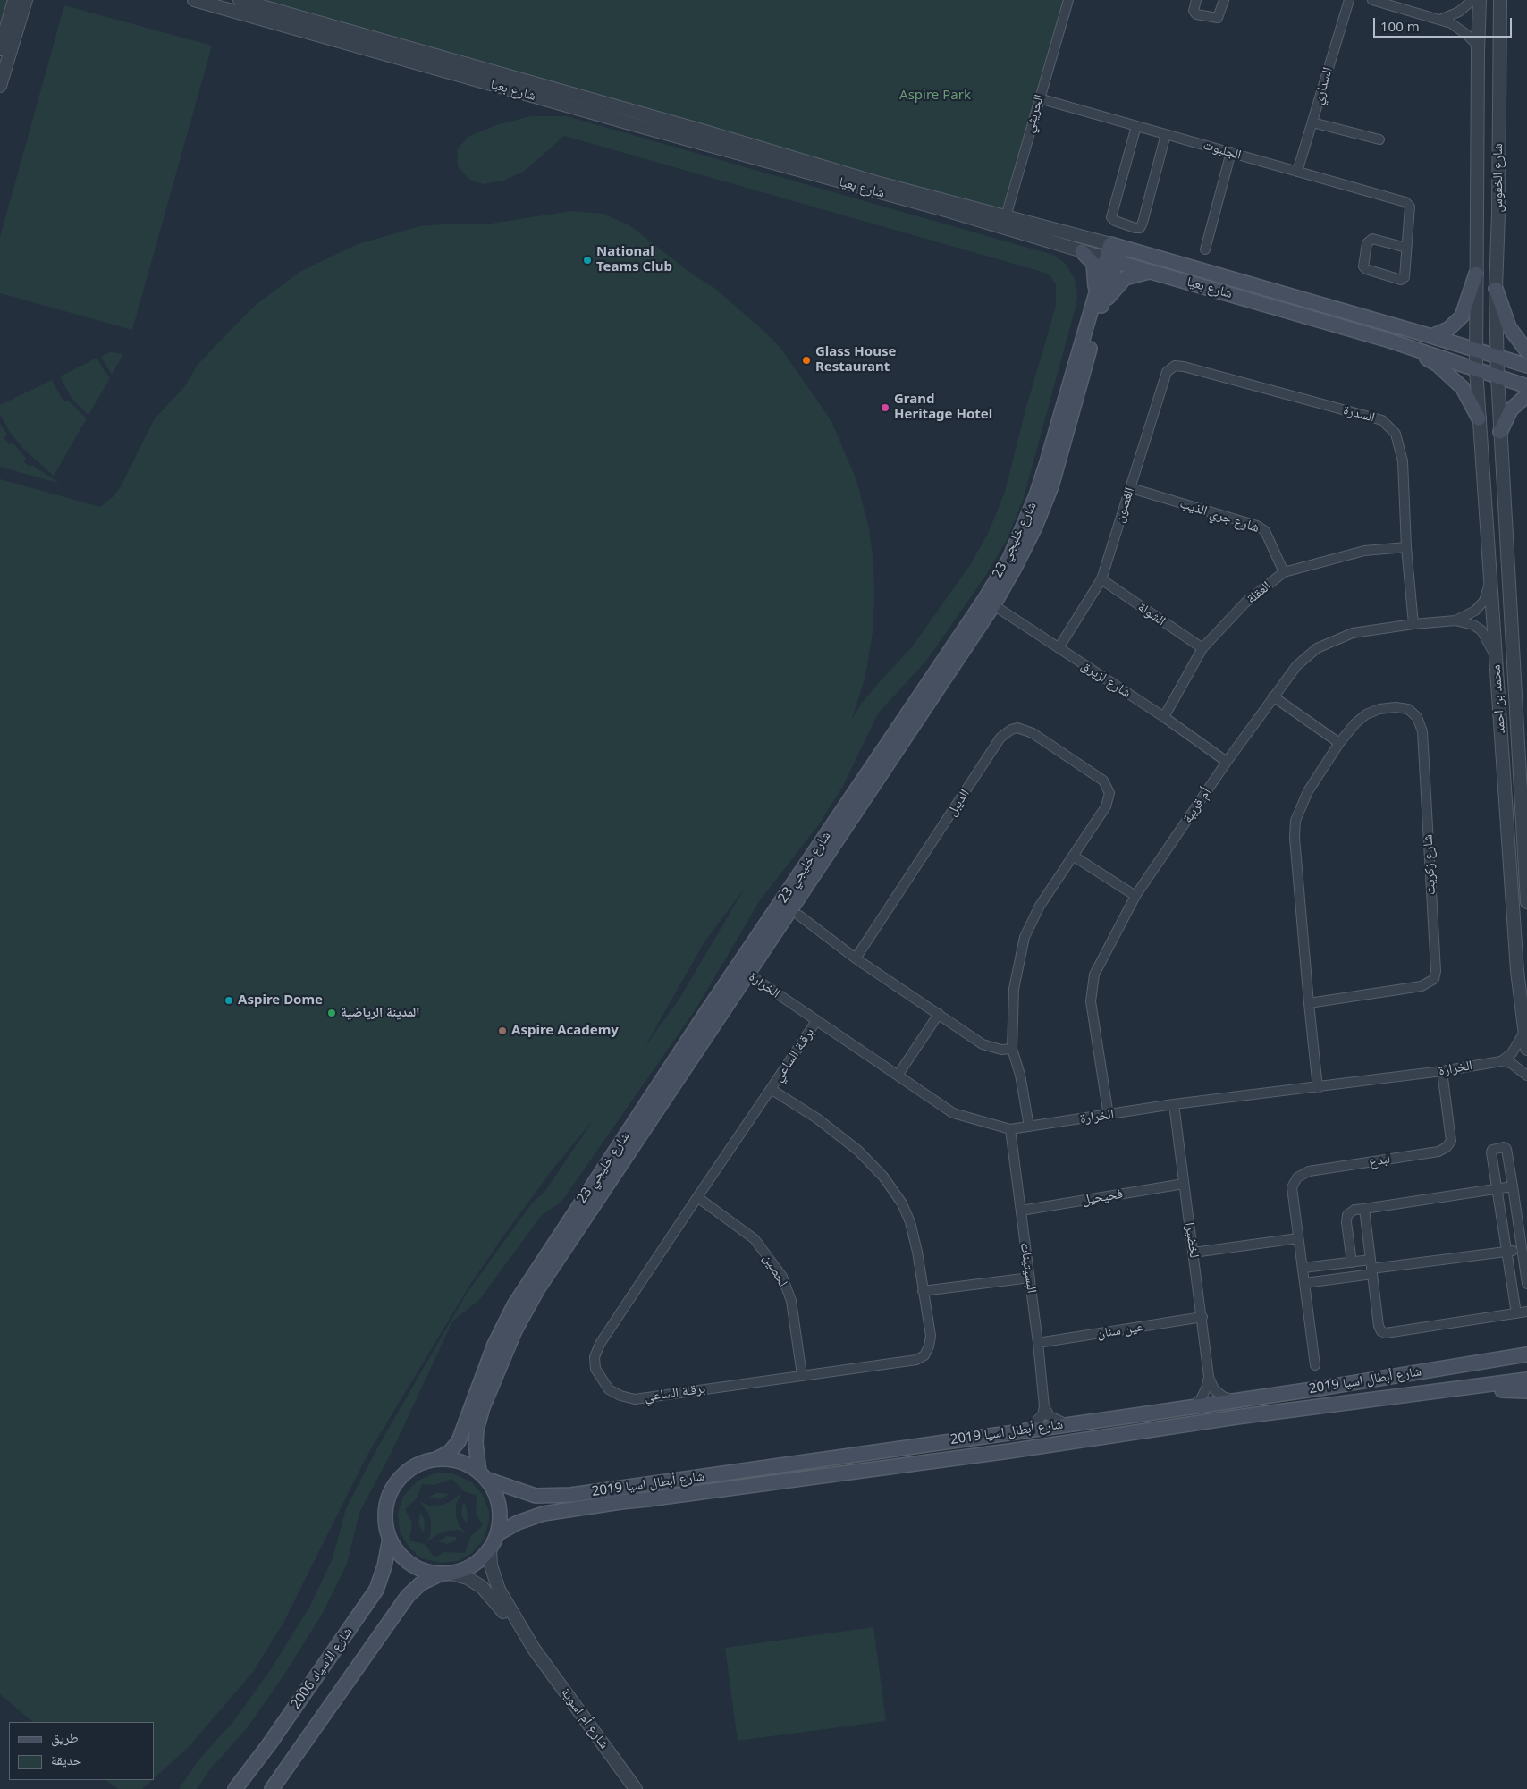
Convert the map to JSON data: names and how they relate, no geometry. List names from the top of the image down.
{
  "streets": {
    "main road": [
      "شارع بعيا",
      "شارع خليجي 23",
      "شارع أبطال اسيا 2019",
      "شارع الاسياد 2006"
    ],
    "street": [
      "السداري",
      "الحريثي",
      "الجلبوت",
      "شارع الخفوس",
      "السدرة",
      "الغصون",
      "شارع جري الذيب",
      "العقلة",
      "الشولة",
      "شارع لزيرق",
      "محمد بن احمد",
      "الديبل",
      "أم قريبة",
      "شارع زكريت",
      "الخرارة",
      "برقـة الساعي",
      "لبدع",
      "فحيحيل",
      "لخضيرا",
      "البسيتينات",
      "لحصين",
      "عين سنان",
      "شارع أم اسوية"
    ]
  },
  "crossings": [
    ["السداري", "الجلبوت"],
    ["شارع بعيا", "الحريثي"],
    ["شارع بعيا", "شارع الخفوس"],
    ["شارع بعيا", "شارع خليجي 23"],
    ["شارع بعيا", "محمد بن احمد"],
    ["الحريثي", "الجلبوت"],
    ["شارع الخفوس", "محمد بن احمد"],
    ["السدرة", "الغصون"],
    ["السدرة", "العقلة"],
    ["السدرة", "أم قريبة"],
    ["الغصون", "شارع جري الذيب"],
    ["الغصون", "الشولة"],
    ["الغصون", "شارع لزيرق"],
    ["شارع جري الذيب", "العقلة"],
    ["شارع خليجي 23", "شارع لزيرق"],
    ["شارع خليجي 23", "الخرارة"],
    ["شارع خليجي 23", "شارع أبطال اسيا 2019"],
    ["شارع خليجي 23", "شارع الاسياد 2006"],
    ["شارع خليجي 23", "شارع أم اسوية"],
    ["العقلة", "الشولة"],
    ["العقلة", "شارع لزيرق"],
    ["شارع لزيرق", "أم قريبة"],
    ["محمد بن احمد", "أم قريبة"],
    ["الديبل", "الخرارة"],
    ["أم قريبة", "الخرارة"],
    ["شارع زكريت", "الخرارة"],
    ["الخرارة", "برقـة الساعي"],
    ["الخرارة", "لبدع"],
    ["الخرارة", "لخضيرا"],
    ["الخرارة", "البسيتينات"],
    ["برقـة الساعي", "لحصين"],
    ["فحيحيل", "لخضيرا"],
    ["فحيحيل", "البسيتينات"],
    ["لخضيرا", "عين سنان"],
    ["لخضيرا", "شارع أبطال اسيا 2019"],
    ["البسيتينات", "عين سنان"],
    ["شارع أبطال اسيا 2019", "شارع الاسياد 2006"],
    ["شارع أبطال اسيا 2019", "شارع أم اسوية"],
    ["شارع الاسياد 2006", "شارع أم اسوية"]
  ],
  "parks": ["Aspire Park"],
  "places": [
    "National Teams Club",
    "Glass House Restaurant",
    "Grand Heritage Hotel",
    "Aspire Dome",
    "المدينة الرياضية",
    "Aspire Academy"
  ],
  "legend": ["طريق", "حديقة"],
  "scale_bar": "100 m"
}
